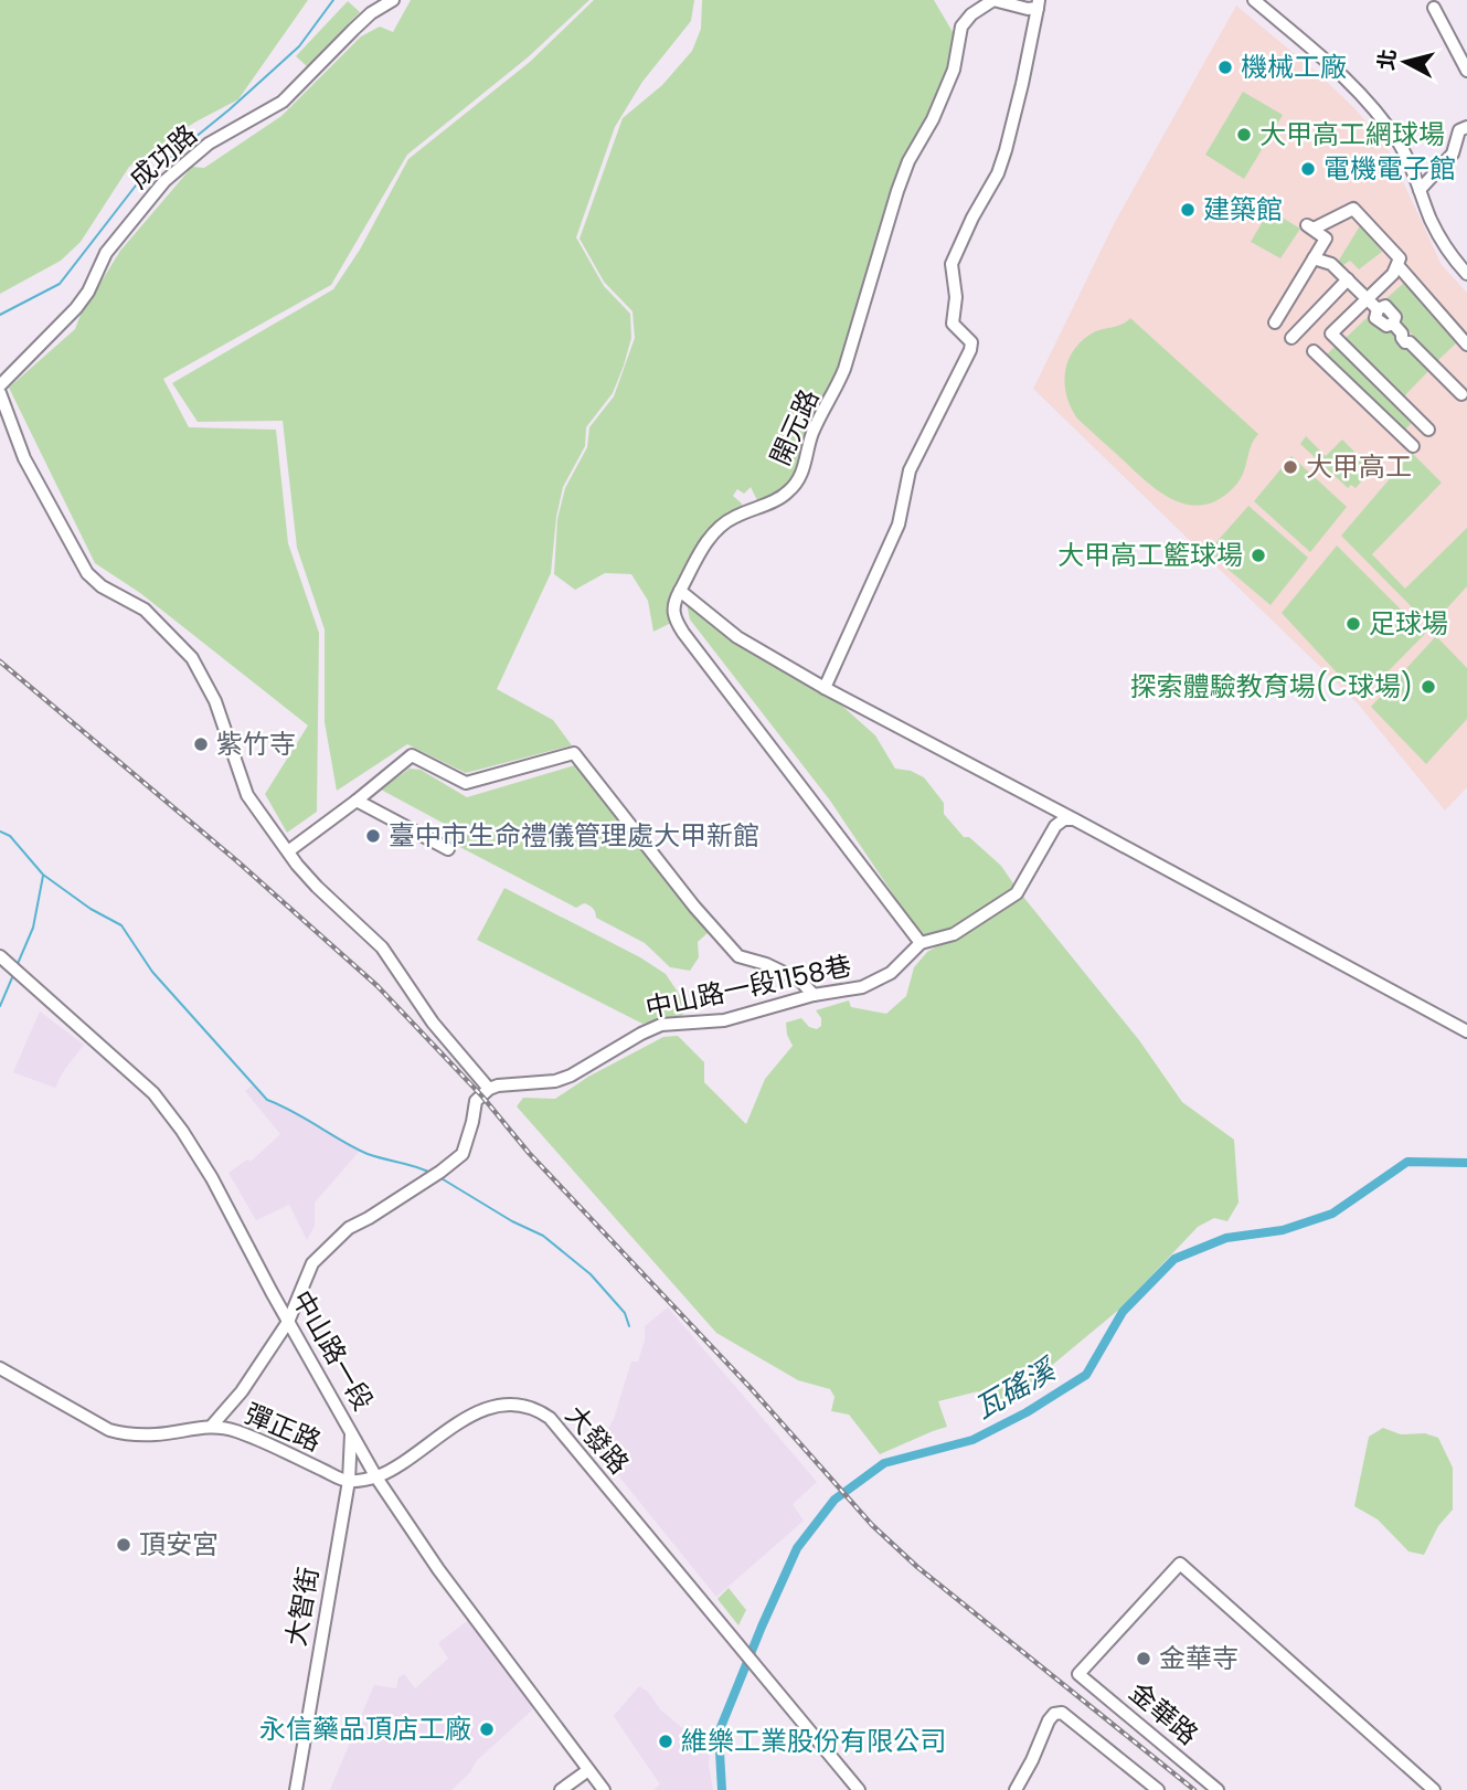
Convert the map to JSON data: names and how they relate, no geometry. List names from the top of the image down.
{
  "streets": {
    "street": [
      "成功路",
      "開元路",
      "中山路一段1158巷",
      "中山路一段",
      "彈正路",
      "大發路",
      "大智街",
      "金華路"
    ]
  },
  "crossings": [
    ["中山路一段", "大發路"],
    ["中山路一段", "大智街"],
    ["彈正路", "大智街"]
  ],
  "water": ["瓦磘溪"],
  "places": [
    "機械工廠",
    "大甲高工網球場",
    "電機電子館",
    "建築館",
    "大甲高工",
    "大甲高工籃球場",
    "足球場",
    "探索體驗教育場(C球場)",
    "紫竹寺",
    "臺中市生命禮儀管理處大甲新館",
    "頂安宮",
    "金華寺",
    "永信藥品頂店工廠",
    "維樂工業股份有限公司"
  ],
  "north": "left"
}
